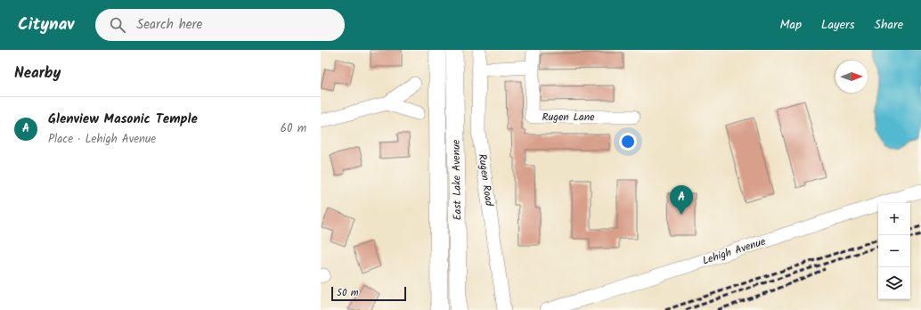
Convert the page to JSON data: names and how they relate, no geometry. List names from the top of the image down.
{
  "streets": {
    "main road": ["East Lake Avenue"],
    "street": ["Rugen Lane", "Rugen Road", "Lehigh Avenue"]
  },
  "scale_bar": "50 m",
  "north": "right",
  "page": {
    "header": "Citynav",
    "search": "Search here",
    "nav": ["Map", "Layers", "Share"],
    "heading": "Nearby",
    "list": [
      {
        "mark": "A",
        "name": "Glenview Masonic Temple",
        "note": "Place · Lehigh Avenue",
        "value": "60 m"
      }
    ],
    "pins": "A",
    "map_buttons": ["+", "−"],
    "scale": "50 m"
  }
}
